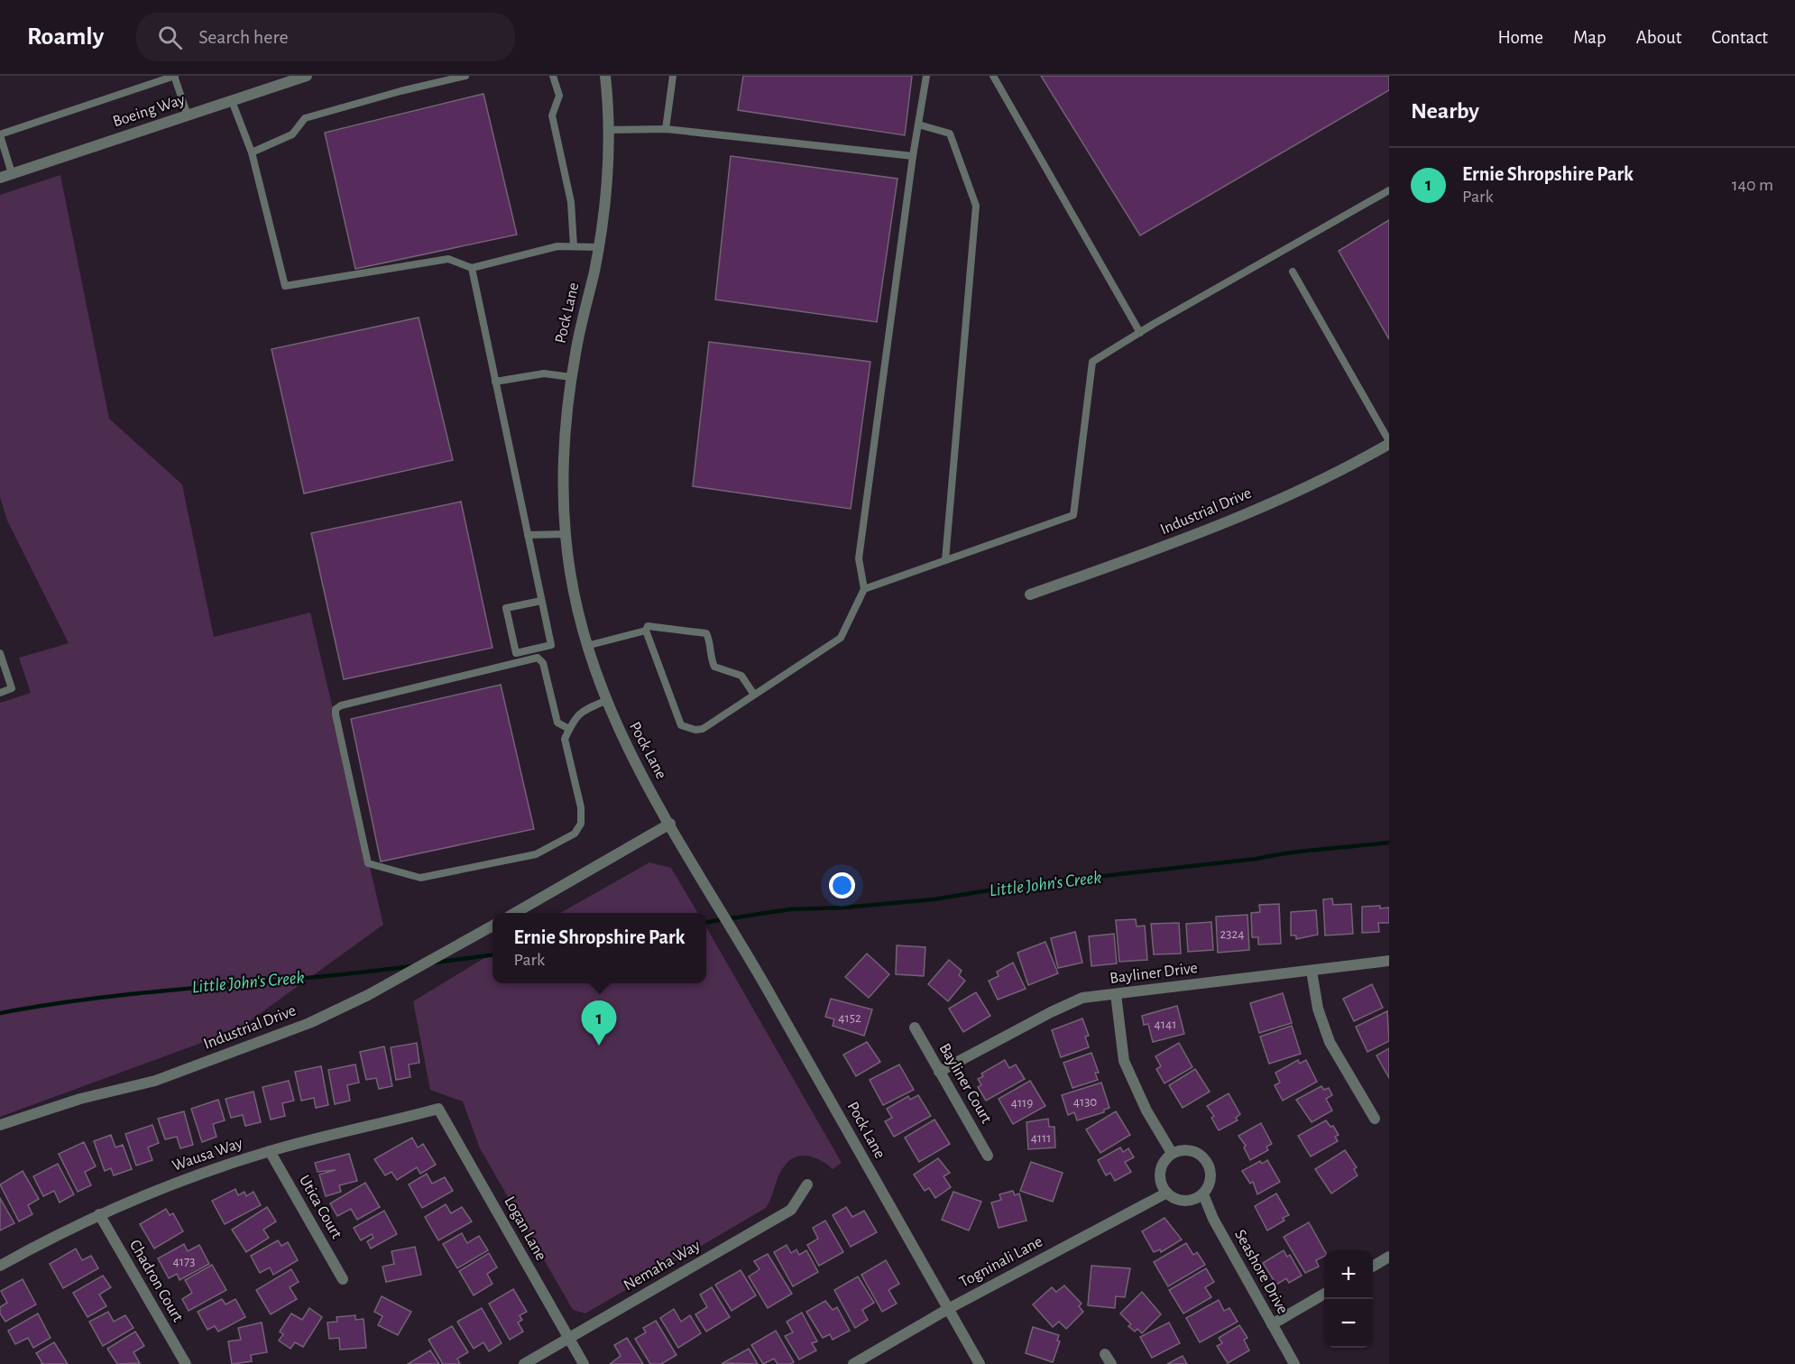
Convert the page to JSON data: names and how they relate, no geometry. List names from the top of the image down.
{
  "streets": {
    "street": [
      "Boeing Way",
      "Pock Lane",
      "Industrial Drive",
      "Bayliner Drive",
      "Bayliner Court",
      "Wausa Way",
      "Utica Court",
      "Logan Lane",
      "Togninali Lane",
      "Nemaha Way",
      "Seashore Drive",
      "Chadron Court"
    ]
  },
  "crossings": [
    ["Pock Lane", "Togninali Lane"],
    ["Bayliner Drive", "Bayliner Court"],
    ["Wausa Way", "Utica Court"],
    ["Wausa Way", "Logan Lane"],
    ["Wausa Way", "Chadron Court"],
    ["Logan Lane", "Nemaha Way"],
    ["Togninali Lane", "Seashore Drive"]
  ],
  "water": ["Little John's Creek"],
  "house_numbers": [
    "2324",
    "4152",
    "4141",
    "4130",
    "4119",
    "4111",
    "4173"
  ],
  "page": {
    "header": "Roamly",
    "search": "Search here",
    "nav": [
      "Home",
      "Map",
      "About",
      "Contact"
    ],
    "heading": "Nearby",
    "list": [
      {
        "mark": "1",
        "name": "Ernie Shropshire Park",
        "note": "Park",
        "value": "140 m"
      }
    ],
    "popup": ["Ernie Shropshire Park", "Park"],
    "pins": "1",
    "map_buttons": ["+", "−"]
  }
}
